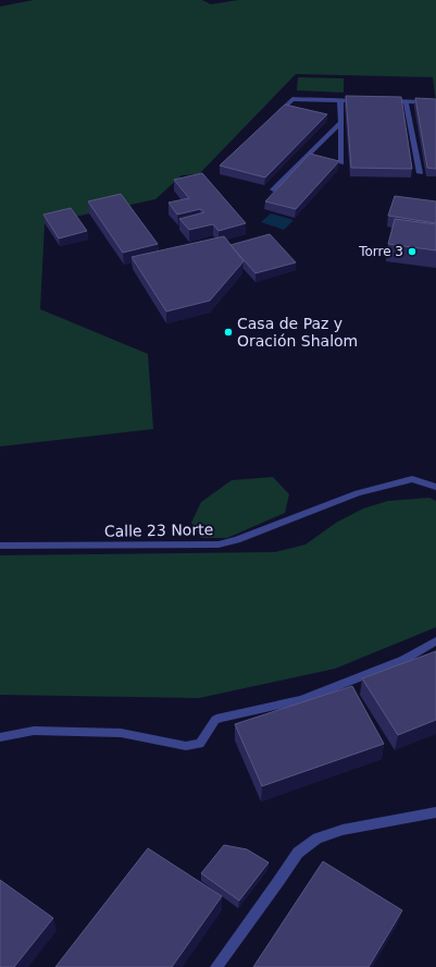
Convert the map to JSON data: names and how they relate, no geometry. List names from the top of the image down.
{
  "streets": {
    "street": ["Calle 23 Norte"]
  },
  "places": ["Torre 3", "Casa de Paz y Oración Shalom"]
}
